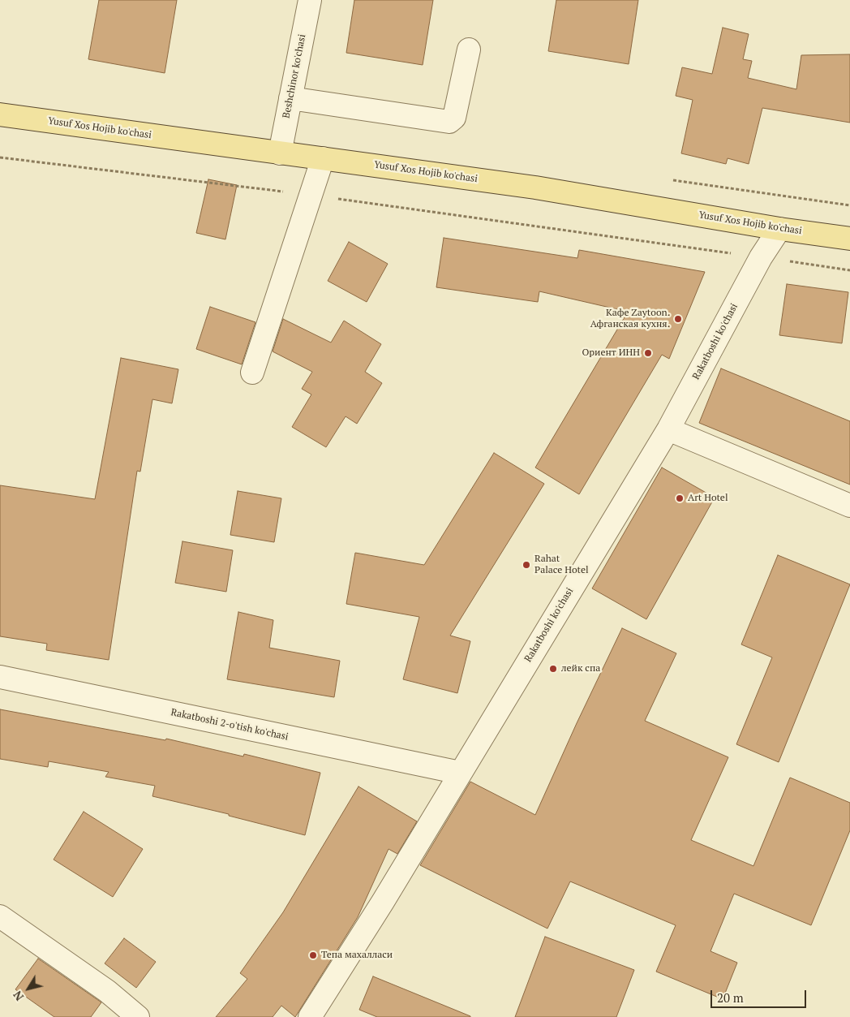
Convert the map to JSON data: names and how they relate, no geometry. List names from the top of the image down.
{
  "streets": {
    "main road": ["Yusuf Xos Hojib ko'chasi"],
    "street": ["Beshchinor ko'chasi", "Rakatboshi ko'chasi", "Rakatboshi 2-o'tish ko'chasi"]
  },
  "crossings": [
    ["Beshchinor ko'chasi", "Yusuf Xos Hojib ko'chasi"],
    ["Yusuf Xos Hojib ko'chasi", "Rakatboshi ko'chasi"],
    ["Rakatboshi ko'chasi", "Rakatboshi 2-o'tish ko'chasi"]
  ],
  "places": [
    "Кафе Zaytoon. Афганская кухня.",
    "Ориент ИНН",
    "Art Hotel",
    "Rahat Palace Hotel",
    "лейк спа",
    "Тепа махалласи"
  ],
  "scale_bar": "20 m",
  "north": "bottom left"
}
